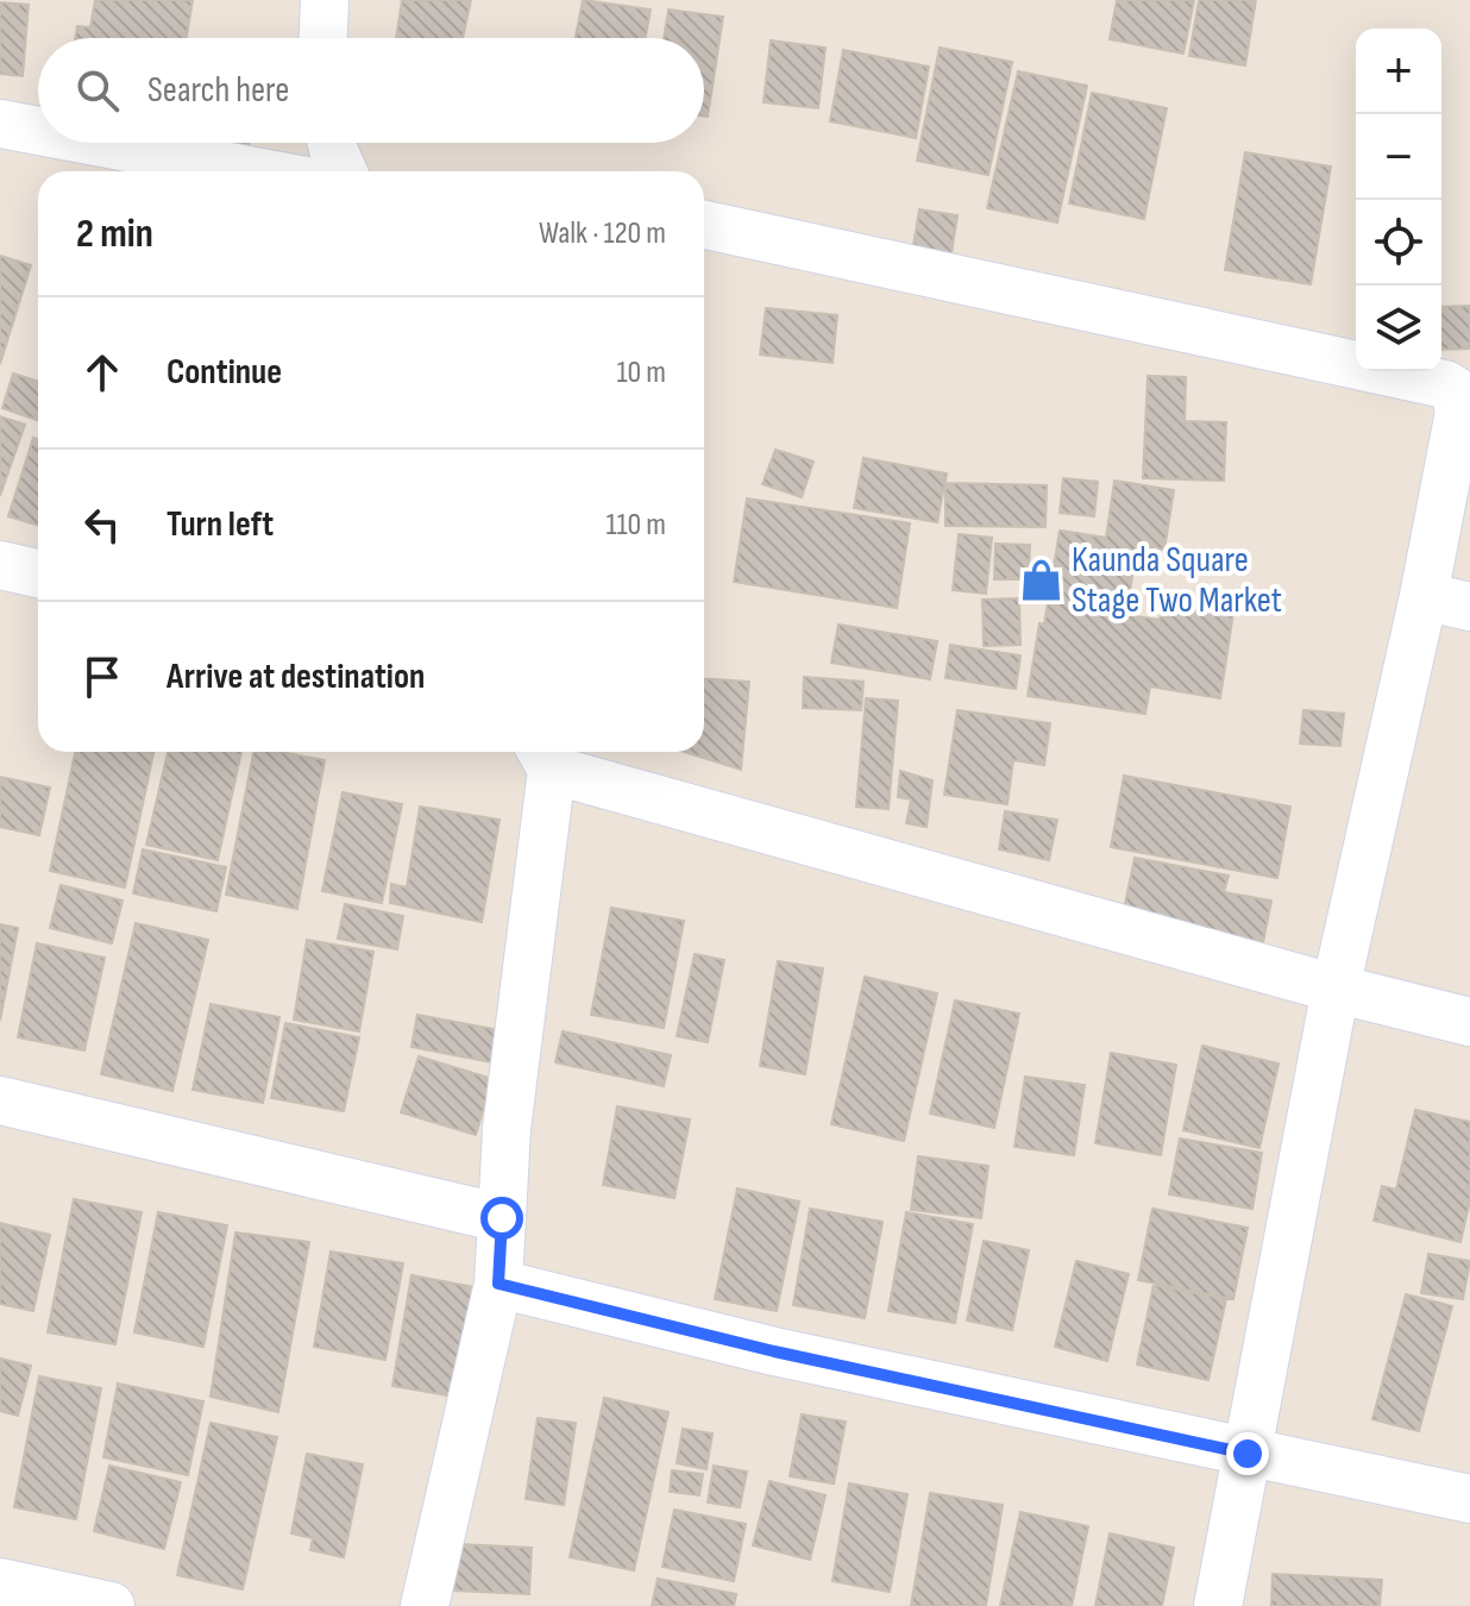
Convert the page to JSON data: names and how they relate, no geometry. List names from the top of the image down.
{
  "places": {
    "shop": ["Kaunda Square Stage Two Market"]
  },
  "page": {
    "map_buttons": ["+", "−"],
    "search": "Search here",
    "heading": ["2 min", "Walk · 120 m"],
    "list": [
      ["Continue", "10 m"],
      ["Turn left", "110 m"],
      "Arrive at destination"
    ]
  }
}
